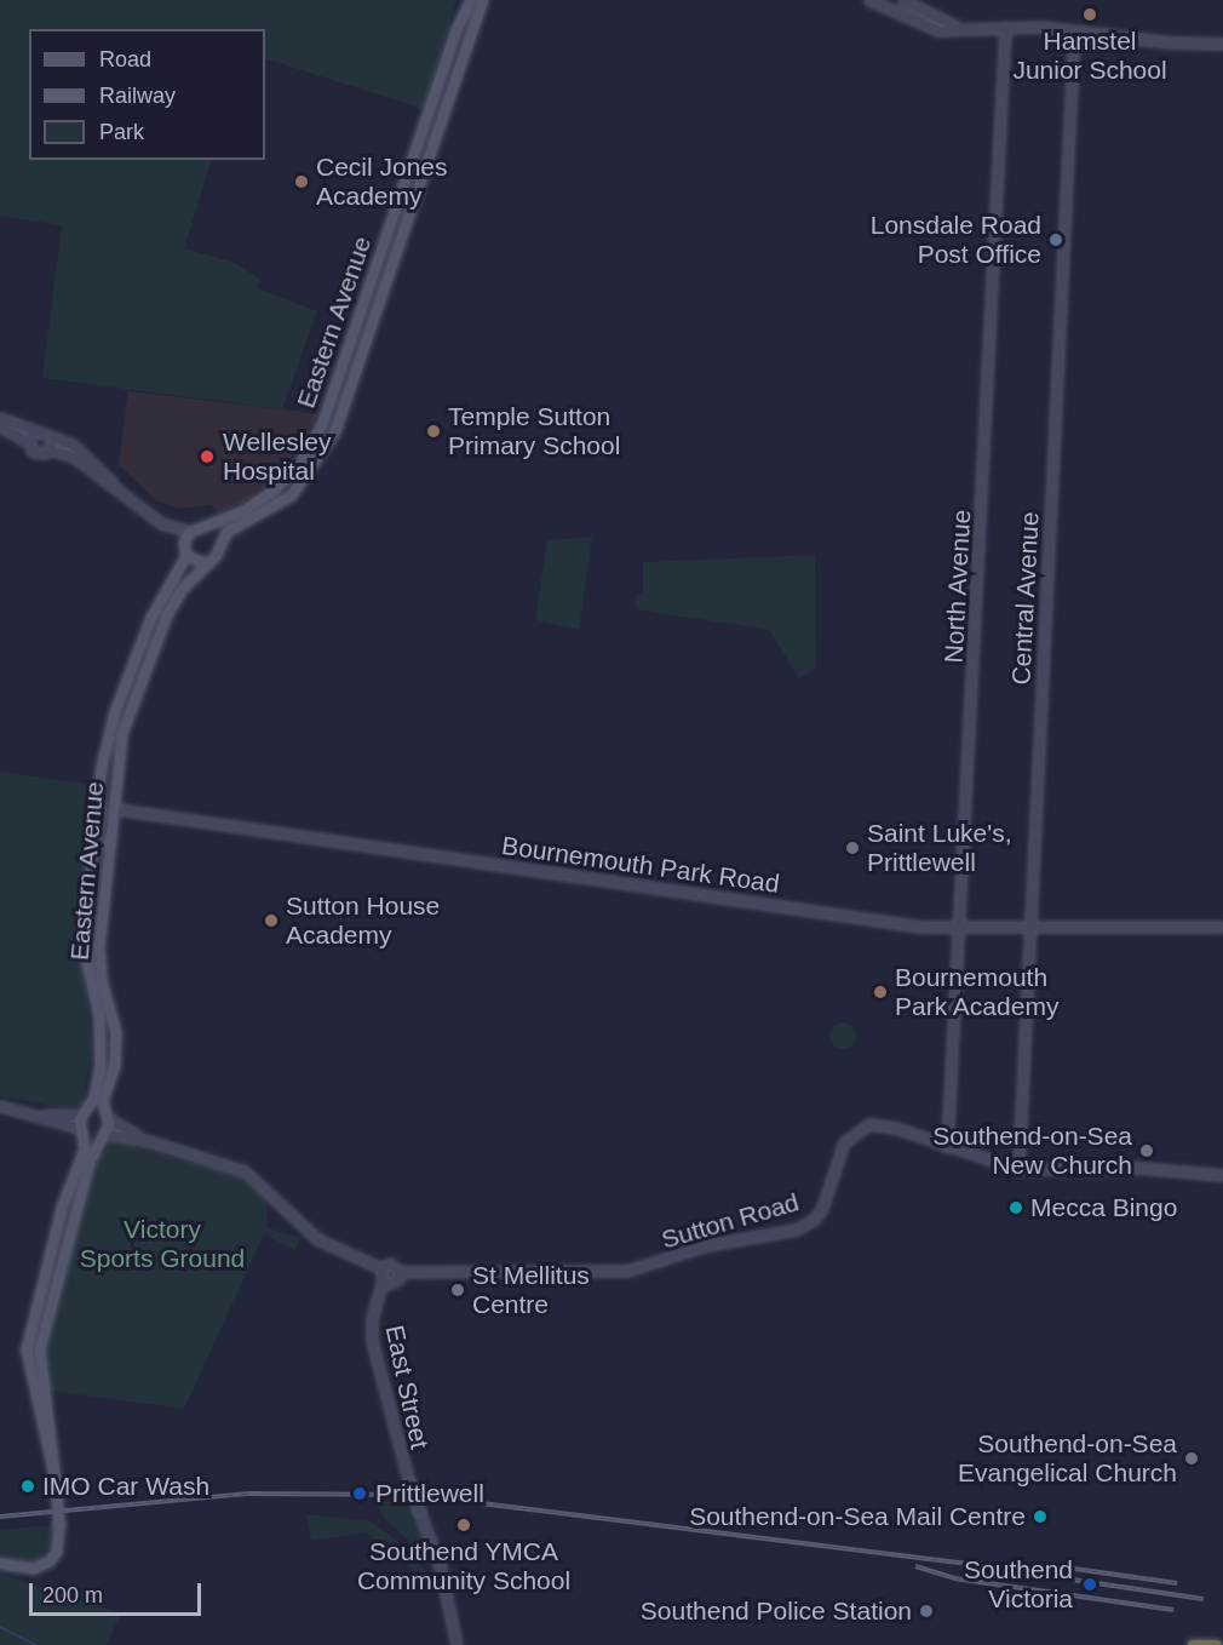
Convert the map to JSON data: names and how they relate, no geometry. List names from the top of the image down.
{
  "streets": {
    "main road": ["Eastern Avenue"],
    "street": [
      "North Avenue",
      "Central Avenue",
      "Bournemouth Park Road",
      "Sutton Road",
      "East Street"
    ]
  },
  "crossings": [
    ["Eastern Avenue", "Bournemouth Park Road"],
    ["Eastern Avenue", "Sutton Road"],
    ["North Avenue", "Bournemouth Park Road"],
    ["North Avenue", "Sutton Road"],
    ["Central Avenue", "Bournemouth Park Road"],
    ["Central Avenue", "Sutton Road"]
  ],
  "parks": ["Victory Sports Ground"],
  "places": [
    "Hamstel Junior School",
    "Cecil Jones Academy",
    "Lonsdale Road Post Office",
    "Temple Sutton Primary School",
    "Wellesley Hospital",
    "Saint Luke's, Prittlewell",
    "Sutton House Academy",
    "Bournemouth Park Academy",
    "Southend-on-Sea New Church",
    "Mecca Bingo",
    "St Mellitus Centre",
    "Southend-on-Sea Evangelical Church",
    "IMO Car Wash",
    "Prittlewell",
    "Southend-on-Sea Mail Centre",
    "Southend YMCA Community School",
    "Southend Victoria",
    "Southend Police Station"
  ],
  "legend": ["Road", "Railway", "Park"],
  "scale_bar": "200 m"
}
